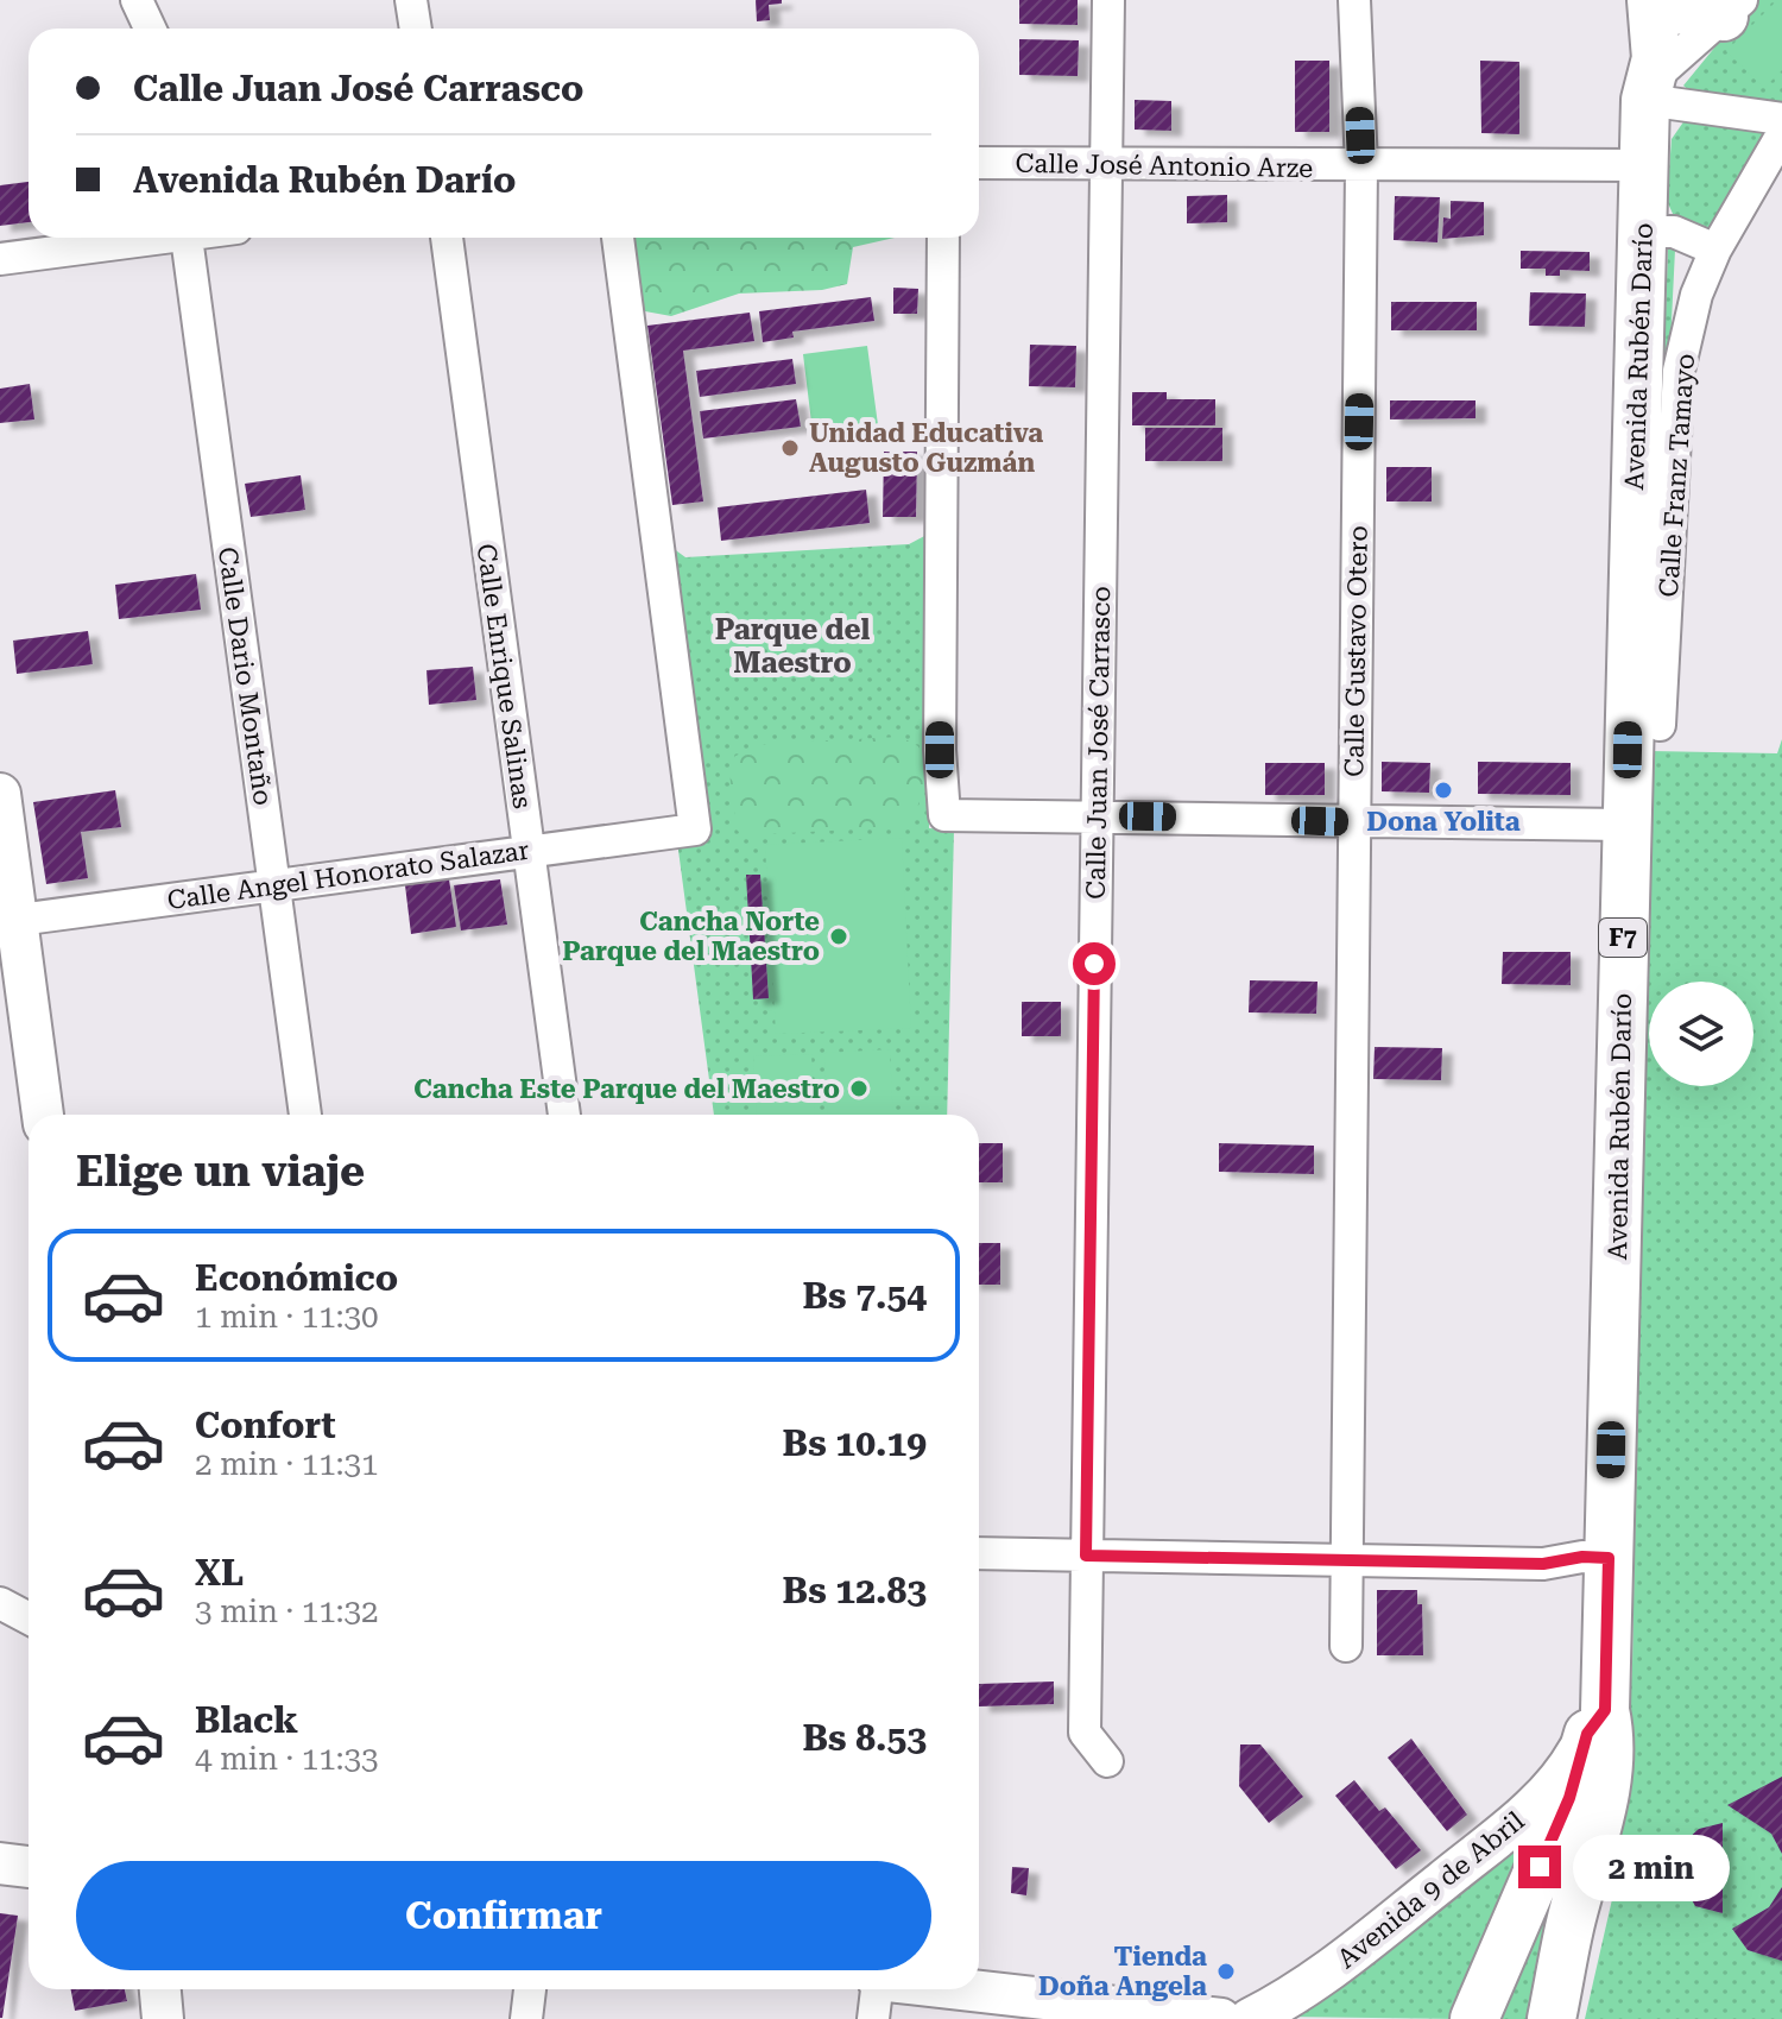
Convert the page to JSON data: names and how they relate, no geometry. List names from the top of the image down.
{
  "streets": {
    "highway": ["Avenida Rubén Darío", "F7"],
    "main road": ["Avenida 9 de Abril"],
    "street": [
      "Calle José Antonio Arze",
      "Calle Franz Tamayo",
      "Calle Gustavo Otero",
      "Calle Dario Montaño",
      "Calle Enrique Salinas",
      "Calle Juan José Carrasco",
      "Calle Angel Honorato Salazar"
    ]
  },
  "crossings": [
    ["Calle José Antonio Arze", "Avenida Rubén Darío"],
    ["Calle José Antonio Arze", "Calle Gustavo Otero"],
    ["Calle José Antonio Arze", "Calle Juan José Carrasco"],
    ["Avenida Rubén Darío", "Avenida 9 de Abril"],
    ["Calle Dario Montaño", "Calle Angel Honorato Salazar"],
    ["Calle Enrique Salinas", "Calle Angel Honorato Salazar"]
  ],
  "districts": ["Parque del Maestro"],
  "places": [
    "Unidad Educativa Augusto Guzmán",
    "Dona Yolita",
    "Cancha Norte Parque del Maestro",
    "Cancha Este Parque del Maestro",
    "Tienda Doña Angela"
  ],
  "page": {
    "banner": ["Calle Juan José Carrasco", "Avenida Rubén Darío"],
    "heading": "Elige un viaje",
    "list": [
      {
        "name": "Económico",
        "note": "1 min · 11:30",
        "value": "Bs 7.54"
      },
      {
        "name": "Confort",
        "note": "2 min · 11:31",
        "value": "Bs 10.19"
      },
      {
        "name": "XL",
        "note": "3 min · 11:32",
        "value": "Bs 12.83"
      },
      {
        "name": "Black",
        "note": "4 min · 11:33",
        "value": "Bs 8.53"
      }
    ],
    "bubble": "2 min",
    "buttons": "Confirmar"
  }
}
